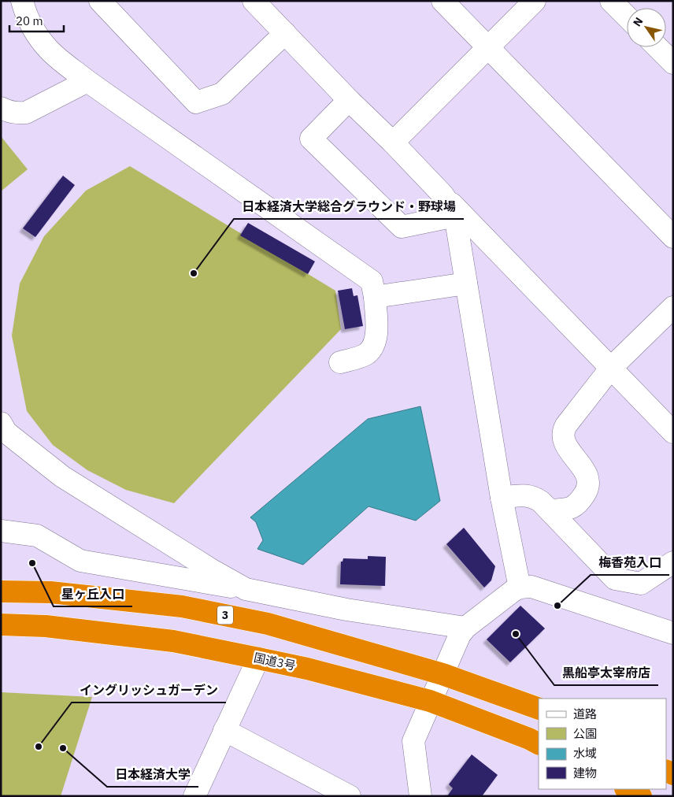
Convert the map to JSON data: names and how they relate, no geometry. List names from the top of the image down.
{
  "streets": {
    "highway": ["3", "国道3号"]
  },
  "places": [
    "日本経済大学総合グラウンド・野球場",
    "星ヶ丘入口",
    "梅香苑入口",
    "黒船亭太宰府店",
    "イングリッシュガーデン",
    "日本経済大学"
  ],
  "legend": [
    "道路",
    "公園",
    "水域",
    "建物"
  ],
  "scale_bar": "20 m",
  "north": "top left"
}
